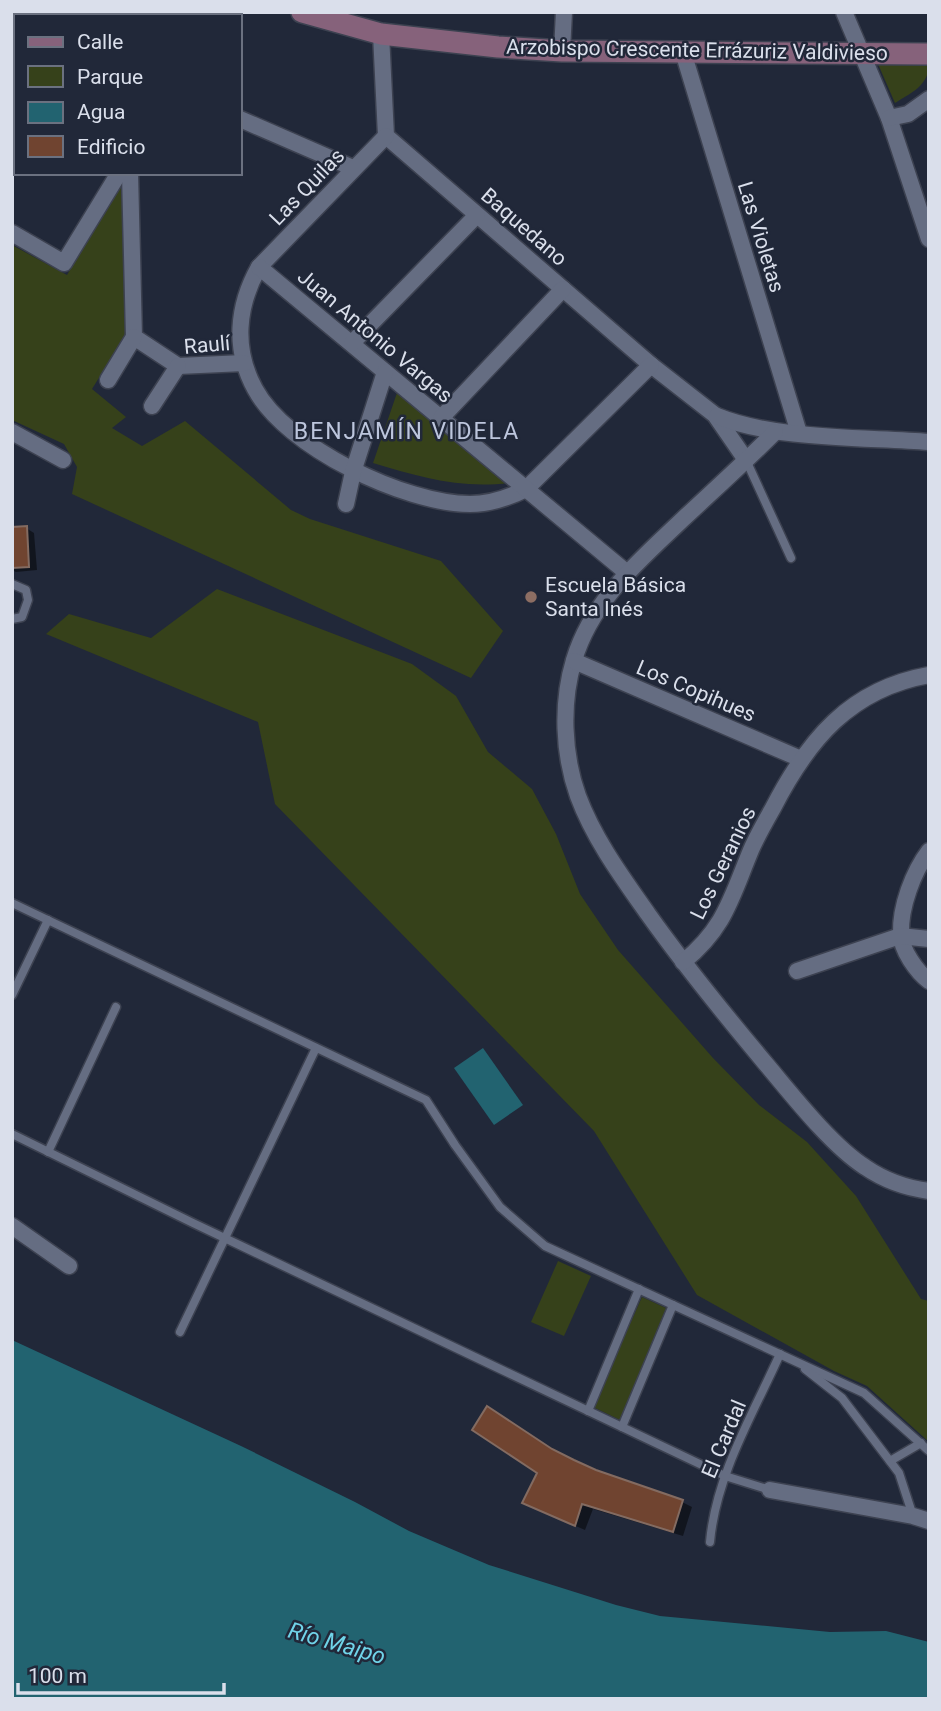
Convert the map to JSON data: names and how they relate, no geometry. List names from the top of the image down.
{
  "streets": {
    "street": [
      "Arzobispo Crescente Errázuriz Valdivieso",
      "Las Quilas",
      "Baquedano",
      "Las Violetas",
      "Juan Antonio Vargas",
      "Raulí",
      "Los Copihues",
      "Los Geranios"
    ],
    "lane": ["El Cardal"]
  },
  "crossings": [
    ["Arzobispo Crescente Errázuriz Valdivieso", "Las Violetas"],
    ["Las Quilas", "Baquedano"],
    ["Las Quilas", "Juan Antonio Vargas"],
    ["Las Quilas", "Raulí"],
    ["Baquedano", "Las Violetas"],
    ["Los Copihues", "Los Geranios"]
  ],
  "districts": ["BENJAMÍN VIDELA"],
  "water": ["Río Maipo"],
  "places": ["Escuela Básica Santa Inés"],
  "legend": [
    "Calle",
    "Parque",
    "Agua",
    "Edificio"
  ],
  "scale_bar": "100 m"
}
